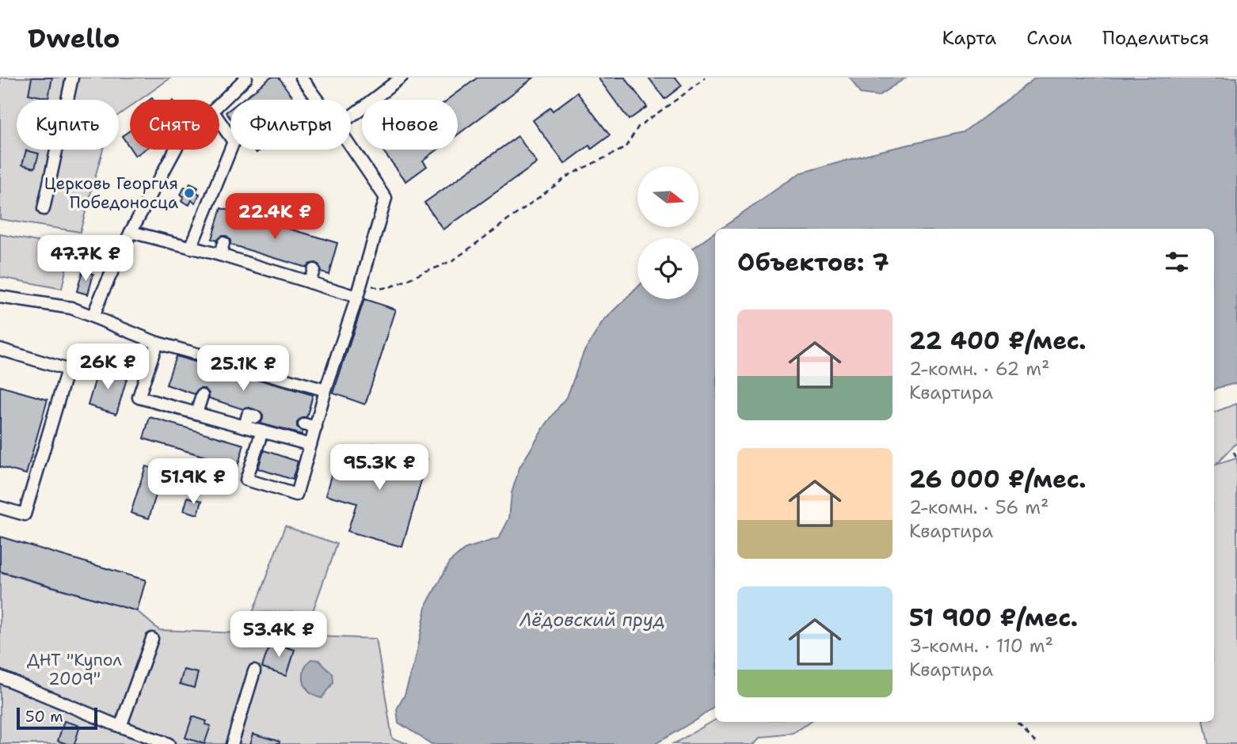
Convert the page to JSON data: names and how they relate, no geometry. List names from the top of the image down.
{
  "water": ["Лёдовский пруд"],
  "parks": ["ДНТ \"Купол 2009\""],
  "places": ["Церковь Георгия Победоносца"],
  "scale_bar": "50 m",
  "north": "right",
  "page": {
    "header": "Dwello",
    "nav": ["Карта", "Слои", "Поделиться"],
    "chip": [
      "Купить",
      "Снять",
      "Фильтры",
      "Новое"
    ],
    "price": [
      "22.4K ₽",
      "47.7K ₽",
      "26K ₽",
      "25.1K ₽",
      "95.3K ₽",
      "51.9K ₽",
      "53.4K ₽"
    ],
    "heading": "Объектов: 7",
    "list": [
      {
        "name": "22 400 ₽/мес.",
        "note": "2-комн. · 62 m² · Квартира"
      },
      {
        "name": "26 000 ₽/мес.",
        "note": "2-комн. · 56 m² · Квартира"
      },
      {
        "name": "51 900 ₽/мес.",
        "note": "3-комн. · 110 m² · Квартира"
      }
    ],
    "scale": "50 m"
  }
}
